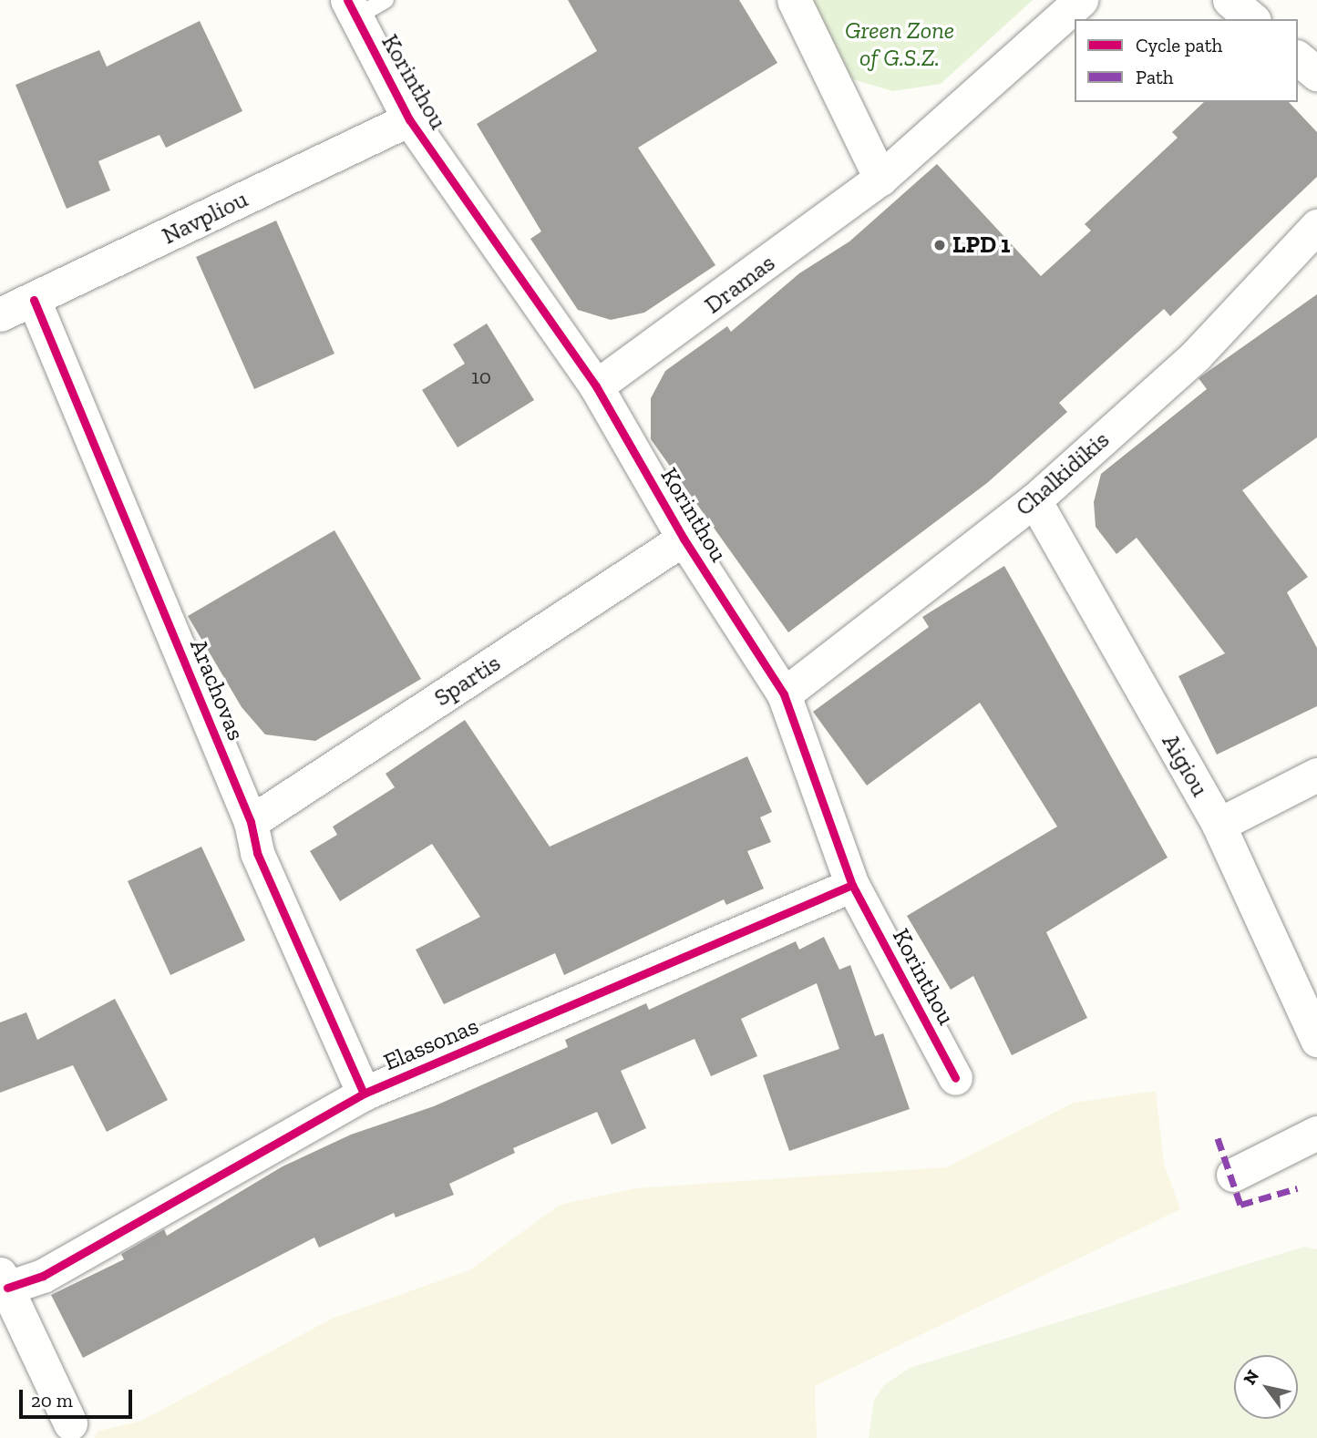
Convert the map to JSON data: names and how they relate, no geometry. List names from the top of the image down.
{
  "streets": {
    "street": [
      "Korinthou",
      "Navpliou",
      "Dramas",
      "Chalkidikis",
      "Spartis",
      "Arachovas",
      "Aigiou",
      "Elassonas"
    ]
  },
  "crossings": [
    ["Korinthou", "Navpliou"],
    ["Korinthou", "Dramas"],
    ["Korinthou", "Chalkidikis"],
    ["Korinthou", "Spartis"],
    ["Korinthou", "Elassonas"],
    ["Navpliou", "Arachovas"],
    ["Chalkidikis", "Aigiou"],
    ["Spartis", "Arachovas"],
    ["Arachovas", "Elassonas"]
  ],
  "parks": ["Green Zone of G.S.Z."],
  "places": ["LPD 1"],
  "house_numbers": ["10"],
  "legend": ["Cycle path", "Path"],
  "scale_bar": "20 m",
  "north": "top left"
}
